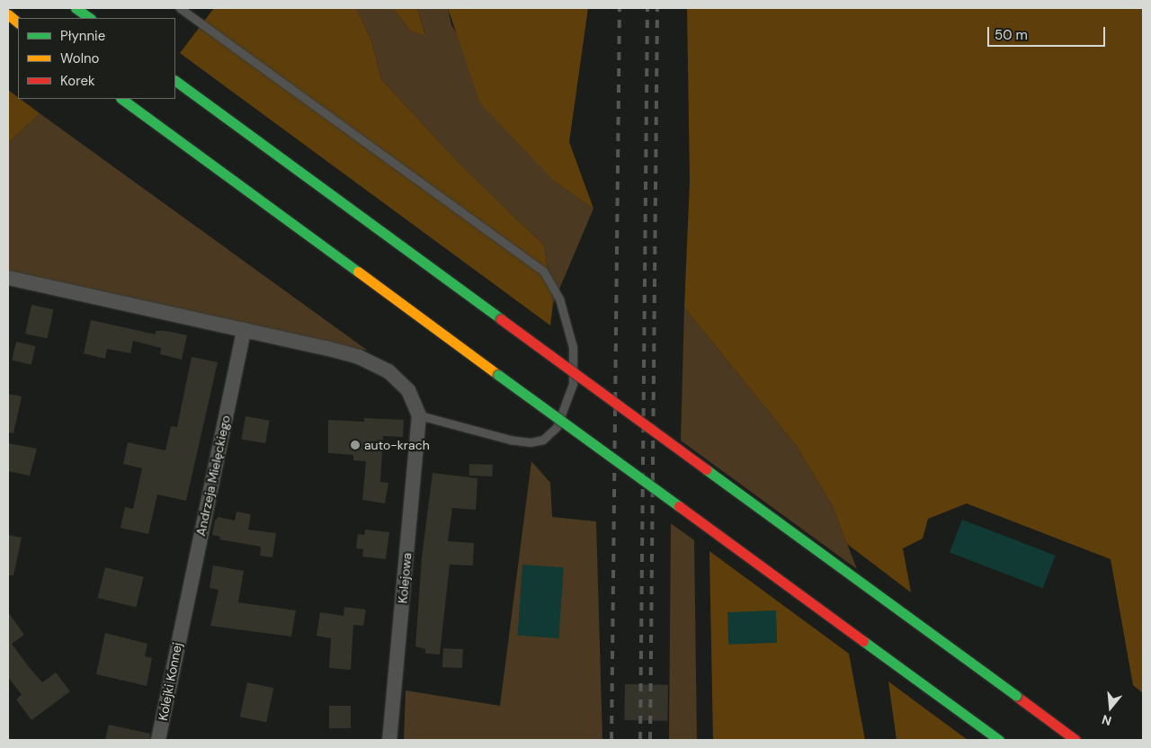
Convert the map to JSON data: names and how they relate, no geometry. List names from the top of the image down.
{
  "streets": {
    "street": ["Andrzeja Mielęckiego", "Kolejowa", "Kolejki Konnej"]
  },
  "crossings": [
    ["Andrzeja Mielęckiego", "Kolejki Konnej"]
  ],
  "places": ["auto-krach"],
  "legend": ["Płynnie", "Wolno", "Korek"],
  "scale_bar": "50 m",
  "north": "bottom"
}
